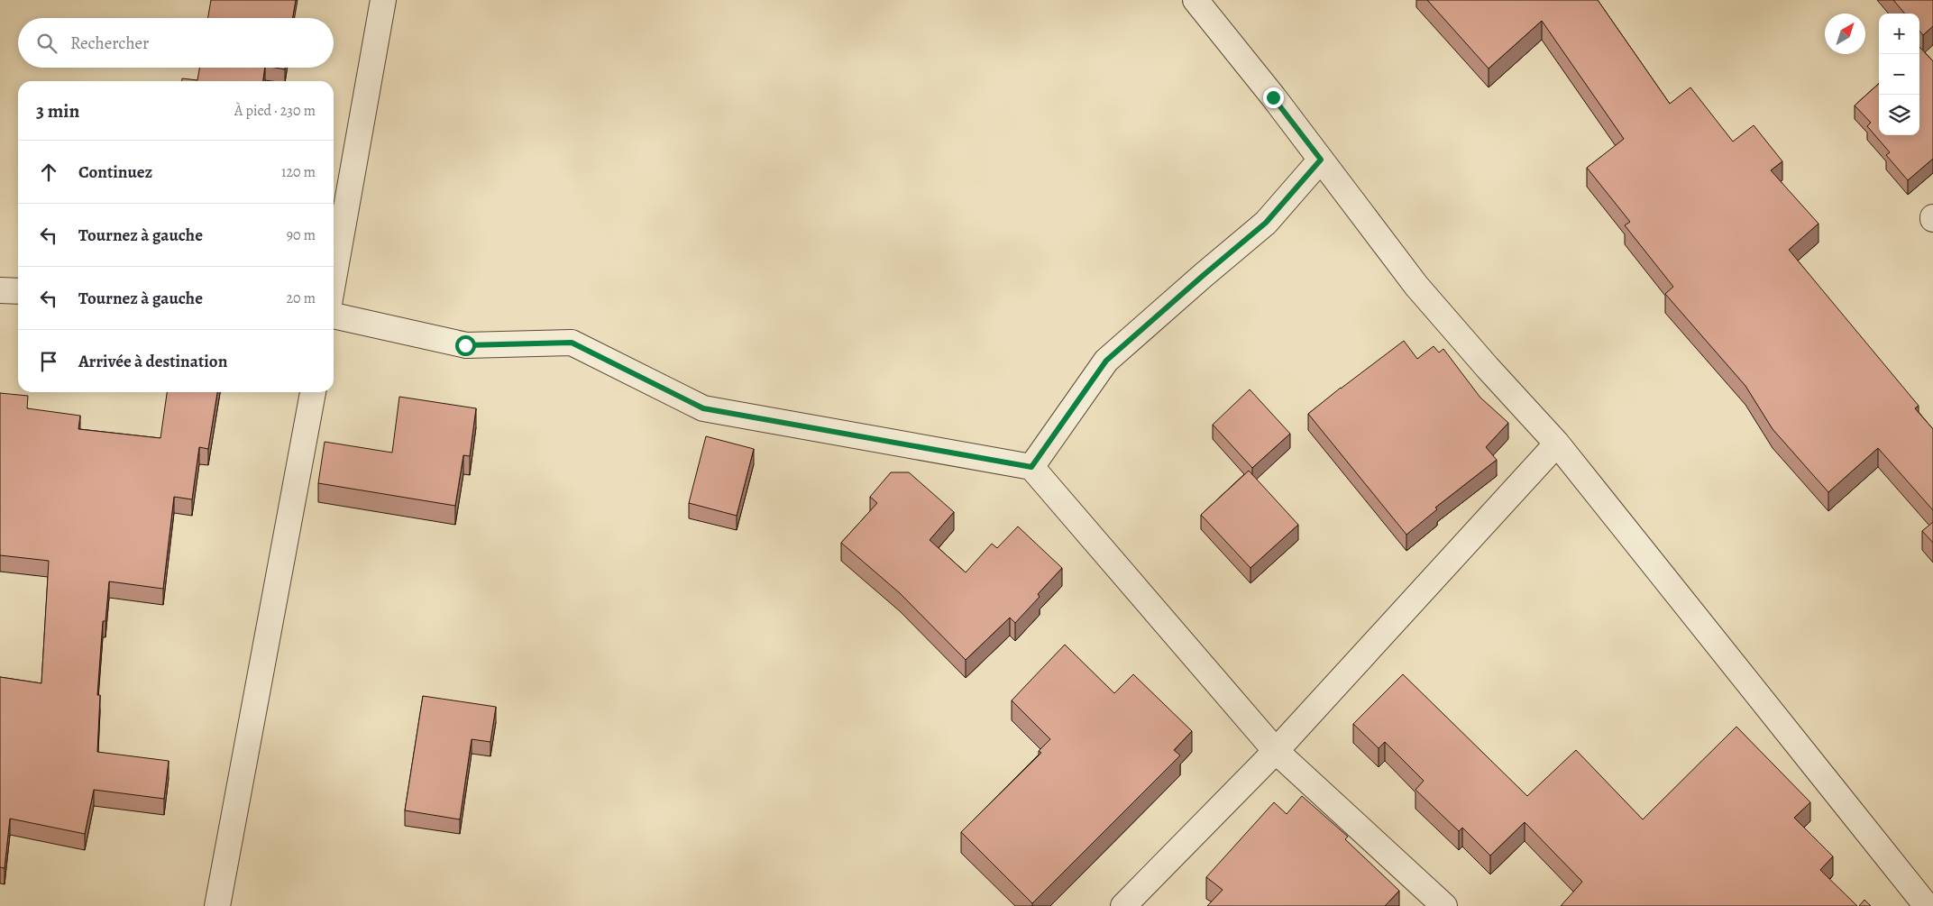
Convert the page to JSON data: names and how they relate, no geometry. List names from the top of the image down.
{
  "north": "top right",
  "page": {
    "map_buttons": ["+", "−"],
    "search": "Rechercher",
    "heading": ["3 min", "À pied · 230 m"],
    "list": [
      ["Continuez", "120 m"],
      ["Tournez à gauche", "90 m"],
      ["Tournez à gauche", "20 m"],
      "Arrivée à destination"
    ]
  }
}
